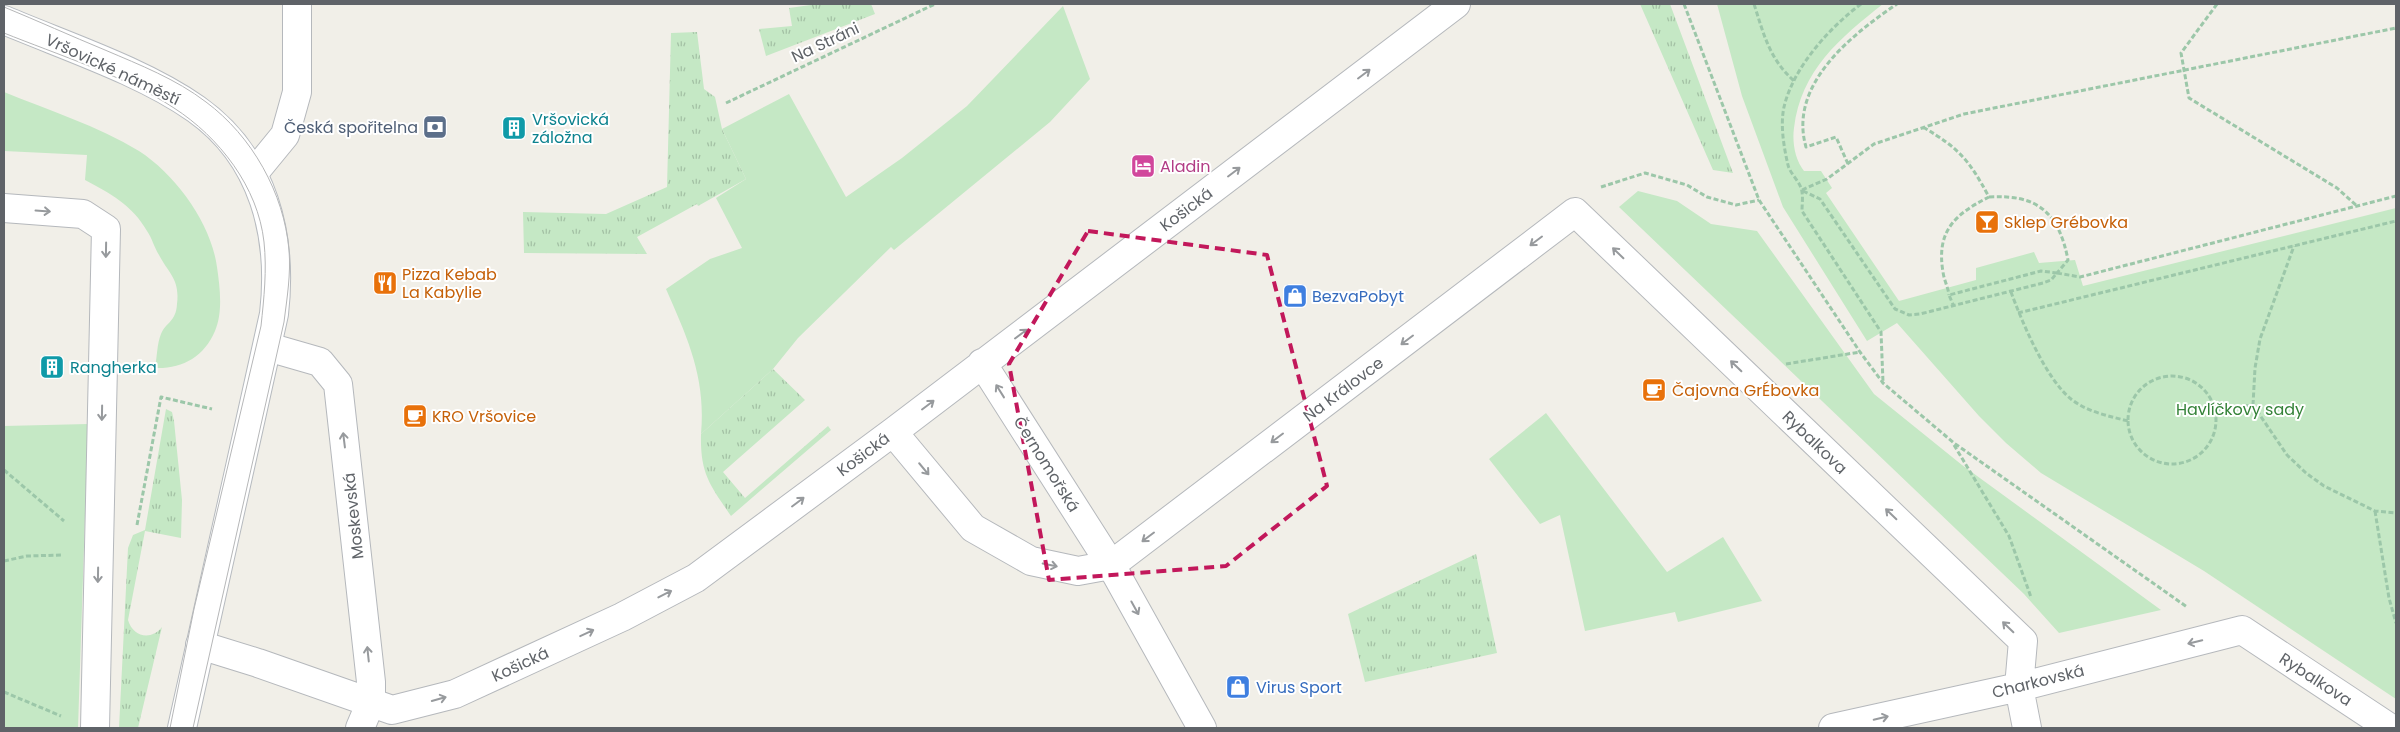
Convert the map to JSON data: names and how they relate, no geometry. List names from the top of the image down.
{
  "streets": {
    "street": [
      "Vršovické náměstí",
      "Košická",
      "Na Královce",
      "Rybalkova",
      "Černomořská",
      "Moskevská",
      "Charkovská"
    ],
    "path": ["Na Stráni"]
  },
  "crossings": [
    ["Vršovické náměstí", "Moskevská"],
    ["Košická", "Černomořská"],
    ["Košická", "Moskevská"],
    ["Na Královce", "Rybalkova"],
    ["Na Královce", "Černomořská"],
    ["Rybalkova", "Charkovská"]
  ],
  "one_way": [
    "Košická",
    "Na Královce",
    "Rybalkova",
    "Moskevská"
  ],
  "parks": ["Havlíčkovy sady"],
  "places": {
    "bank": ["Česká spořitelna"],
    "building": ["Vršovická záložna", "Rangherka"],
    "hotel": ["Aladin"],
    "bar": ["Sklep Grébovka"],
    "restaurant": ["Pizza Kebab La Kabylie"],
    "shop": ["BezvaPobyt", "Virus Sport"],
    "cafe": ["Čajovna GrÉbovka", "KRO Vršovice"]
  }
}
